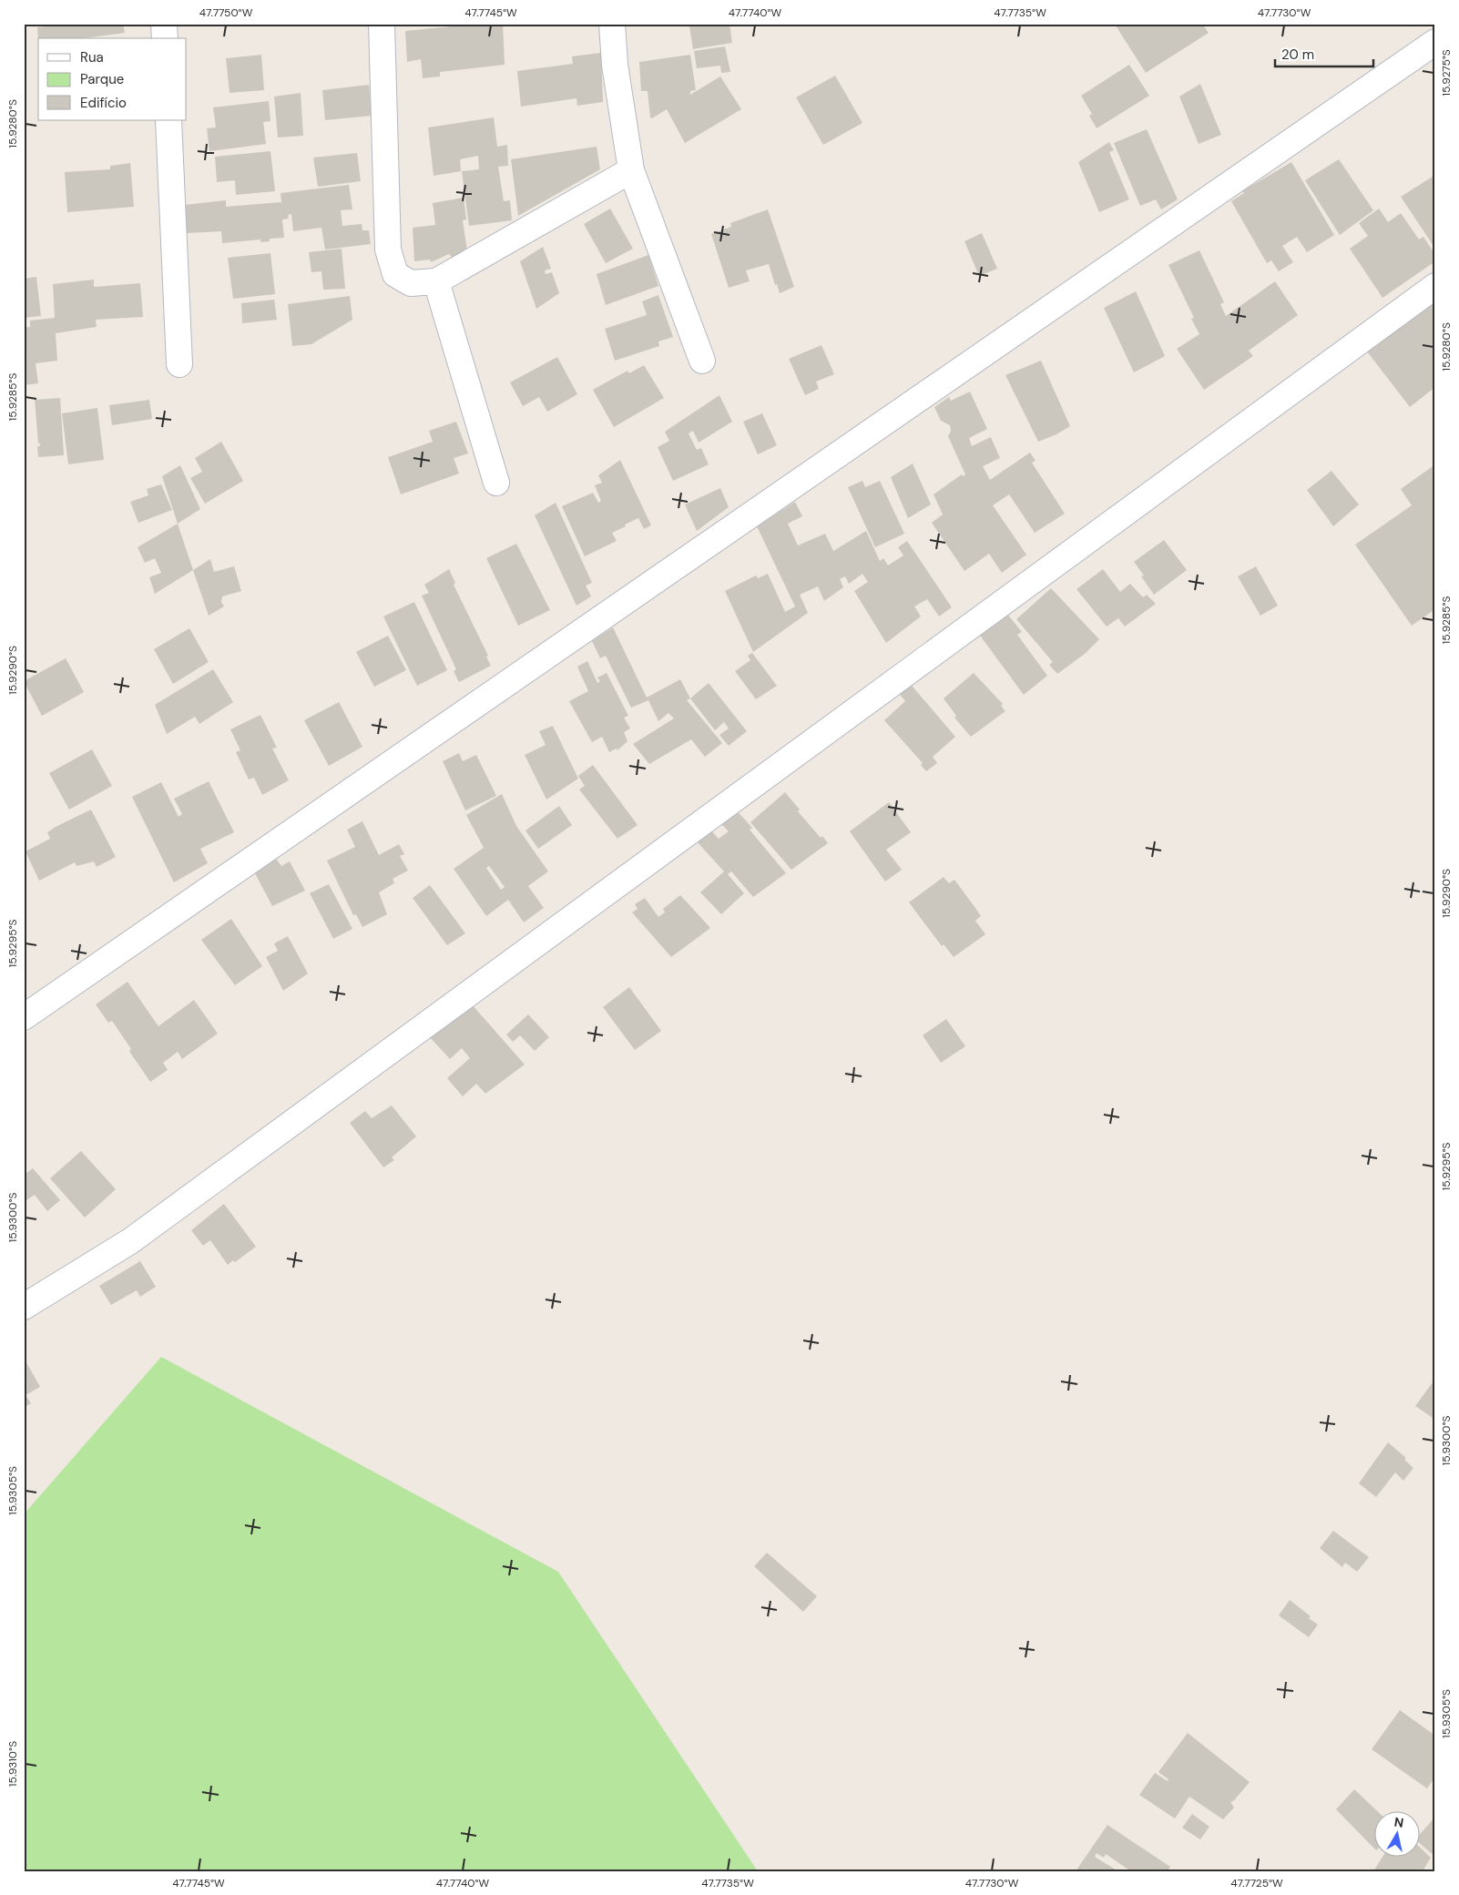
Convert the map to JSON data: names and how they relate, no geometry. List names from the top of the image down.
{
  "legend": ["Rua", "Parque", "Edifício"],
  "scale_bar": "20 m",
  "north": "top",
  "coordinates": [
    "47.7750°W",
    "47.7745°W",
    "47.7740°W",
    "47.7735°W",
    "47.7730°W",
    "15.9275°S",
    "15.9280°S",
    "15.9285°S",
    "15.9290°S",
    "15.9295°S",
    "15.9300°S",
    "15.9305°S",
    "15.9310°S",
    "47.7725°W"
  ]
}
